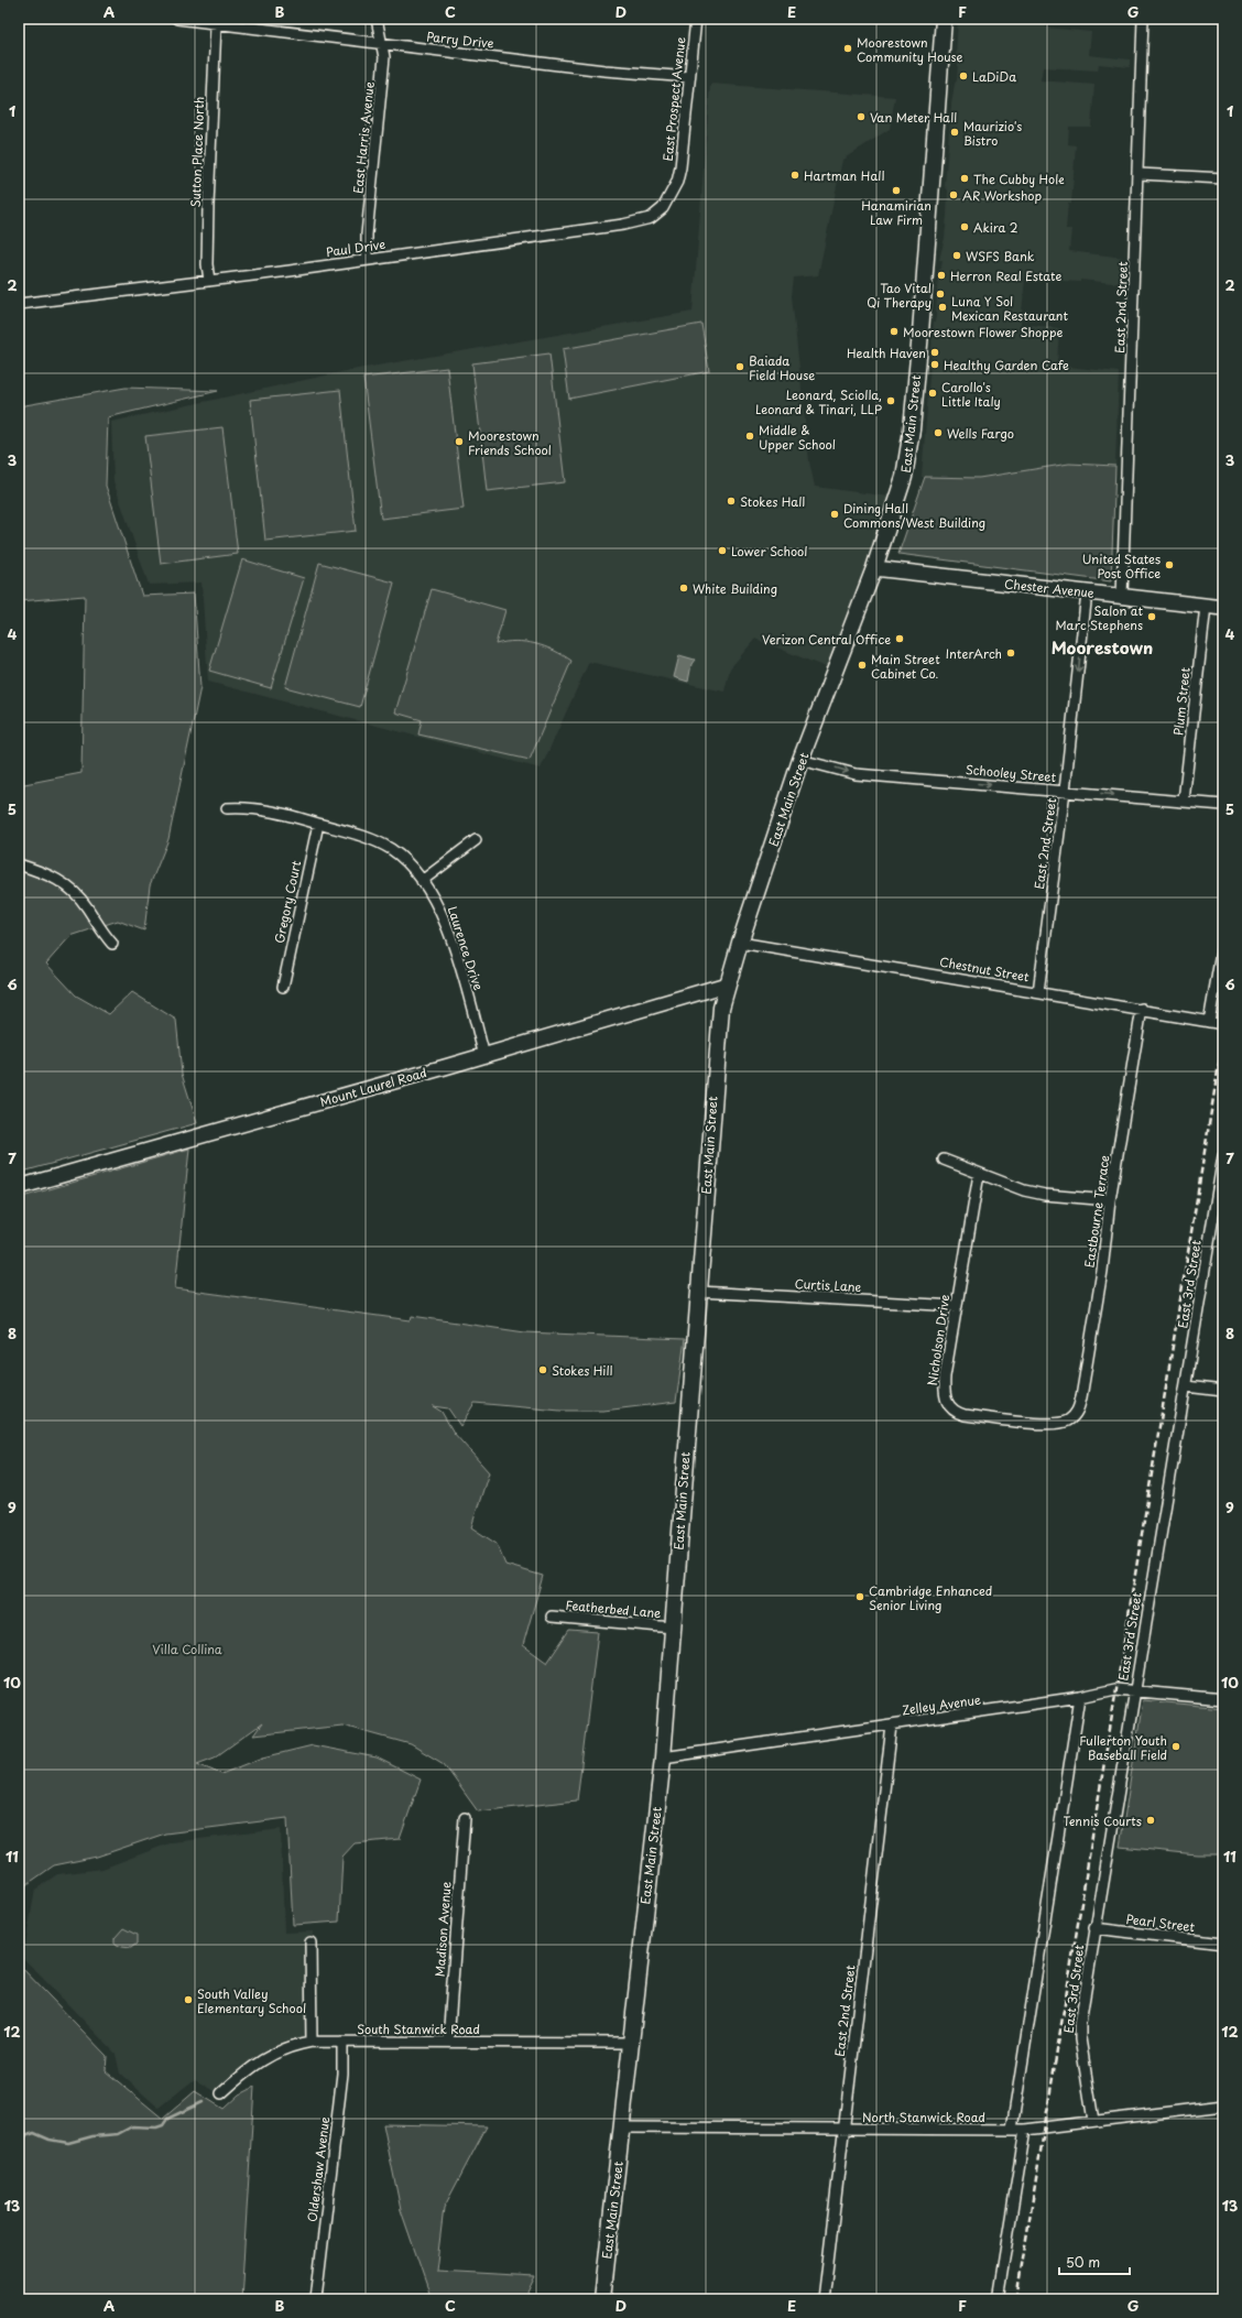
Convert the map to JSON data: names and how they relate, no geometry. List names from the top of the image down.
{
  "streets": {
    "main road": ["East Main Street", "Chester Avenue", "Mount Laurel Road"],
    "street": [
      "Parry Drive",
      "East Prospect Avenue",
      "East Harris Avenue",
      "Sutton Place North",
      "Paul Drive",
      "East 2nd Street",
      "Plum Street",
      "Schooley Street",
      "Gregory Court",
      "Laurence Drive",
      "Chestnut Street",
      "Eastbourne Terrace",
      "East 3rd Street",
      "Curtis Lane",
      "Nicholson Drive",
      "Featherbed Lane",
      "Zelley Avenue",
      "Pearl Street",
      "Madison Avenue",
      "South Stanwick Road",
      "North Stanwick Road",
      "Oldershaw Avenue"
    ]
  },
  "crossings": [
    ["Parry Drive", "East Prospect Avenue"],
    ["Parry Drive", "East Harris Avenue"],
    ["Parry Drive", "Sutton Place North"],
    ["East Prospect Avenue", "Paul Drive"],
    ["East Harris Avenue", "Paul Drive"],
    ["Sutton Place North", "Paul Drive"],
    ["East 2nd Street", "Chester Avenue"],
    ["East 2nd Street", "Schooley Street"],
    ["East 2nd Street", "Chestnut Street"],
    ["East 2nd Street", "Zelley Avenue"],
    ["East 2nd Street", "North Stanwick Road"],
    ["East Main Street", "Chester Avenue"],
    ["East Main Street", "Schooley Street"],
    ["East Main Street", "Chestnut Street"],
    ["East Main Street", "Mount Laurel Road"],
    ["East Main Street", "Curtis Lane"],
    ["East Main Street", "Featherbed Lane"],
    ["East Main Street", "Zelley Avenue"],
    ["East Main Street", "South Stanwick Road"],
    ["East Main Street", "North Stanwick Road"],
    ["Chester Avenue", "Plum Street"],
    ["Plum Street", "Schooley Street"],
    ["Gregory Court", "Laurence Drive"],
    ["Laurence Drive", "Mount Laurel Road"],
    ["Chestnut Street", "Eastbourne Terrace"],
    ["Eastbourne Terrace", "Nicholson Drive"],
    ["East 3rd Street", "Zelley Avenue"],
    ["East 3rd Street", "Pearl Street"],
    ["East 3rd Street", "North Stanwick Road"],
    ["Curtis Lane", "Nicholson Drive"],
    ["Madison Avenue", "South Stanwick Road"],
    ["South Stanwick Road", "Oldershaw Avenue"]
  ],
  "one_way": ["Schooley Street"],
  "districts": ["Moorestown"],
  "parks": ["Villa Collina"],
  "places": [
    "Moorestown Community House",
    "LaDiDa",
    "Van Meter Hall",
    "Maurizio's Bistro",
    "Hartman Hall",
    "The Cubby Hole",
    "Hanamirian Law Firm",
    "AR Workshop",
    "Akira 2",
    "WSFS Bank",
    "Herron Real Estate",
    "Tao Vital Qi Therapy",
    "Luna Y Sol Mexican Restaurant",
    "Moorestown Flower Shoppe",
    "Health Haven",
    "Healthy Garden Cafe",
    "Baiada Field House",
    "Carollo's Little Italy",
    "Leonard, Sciolla, Leonard & Tinari, LLP",
    "Wells Fargo",
    "Middle & Upper School",
    "Moorestown Friends School",
    "Stokes Hall",
    "Dining Hall Commons/West Building",
    "Lower School",
    "United States Post Office",
    "White Building",
    "Salon at Marc Stephens",
    "Verizon Central Office",
    "InterArch",
    "Main Street Cabinet Co.",
    "Stokes Hill",
    "Cambridge Enhanced Senior Living",
    "Fullerton Youth Baseball Field",
    "Tennis Courts",
    "South Valley Elementary School"
  ],
  "scale_bar": "50 m",
  "grid": {
    "columns": [
      "A",
      "B",
      "C",
      "D",
      "E",
      "F",
      "G"
    ],
    "rows": [
      "1",
      "2",
      "3",
      "4",
      "5",
      "6",
      "7",
      "8",
      "9",
      "10",
      "11",
      "12",
      "13"
    ]
  }
}
